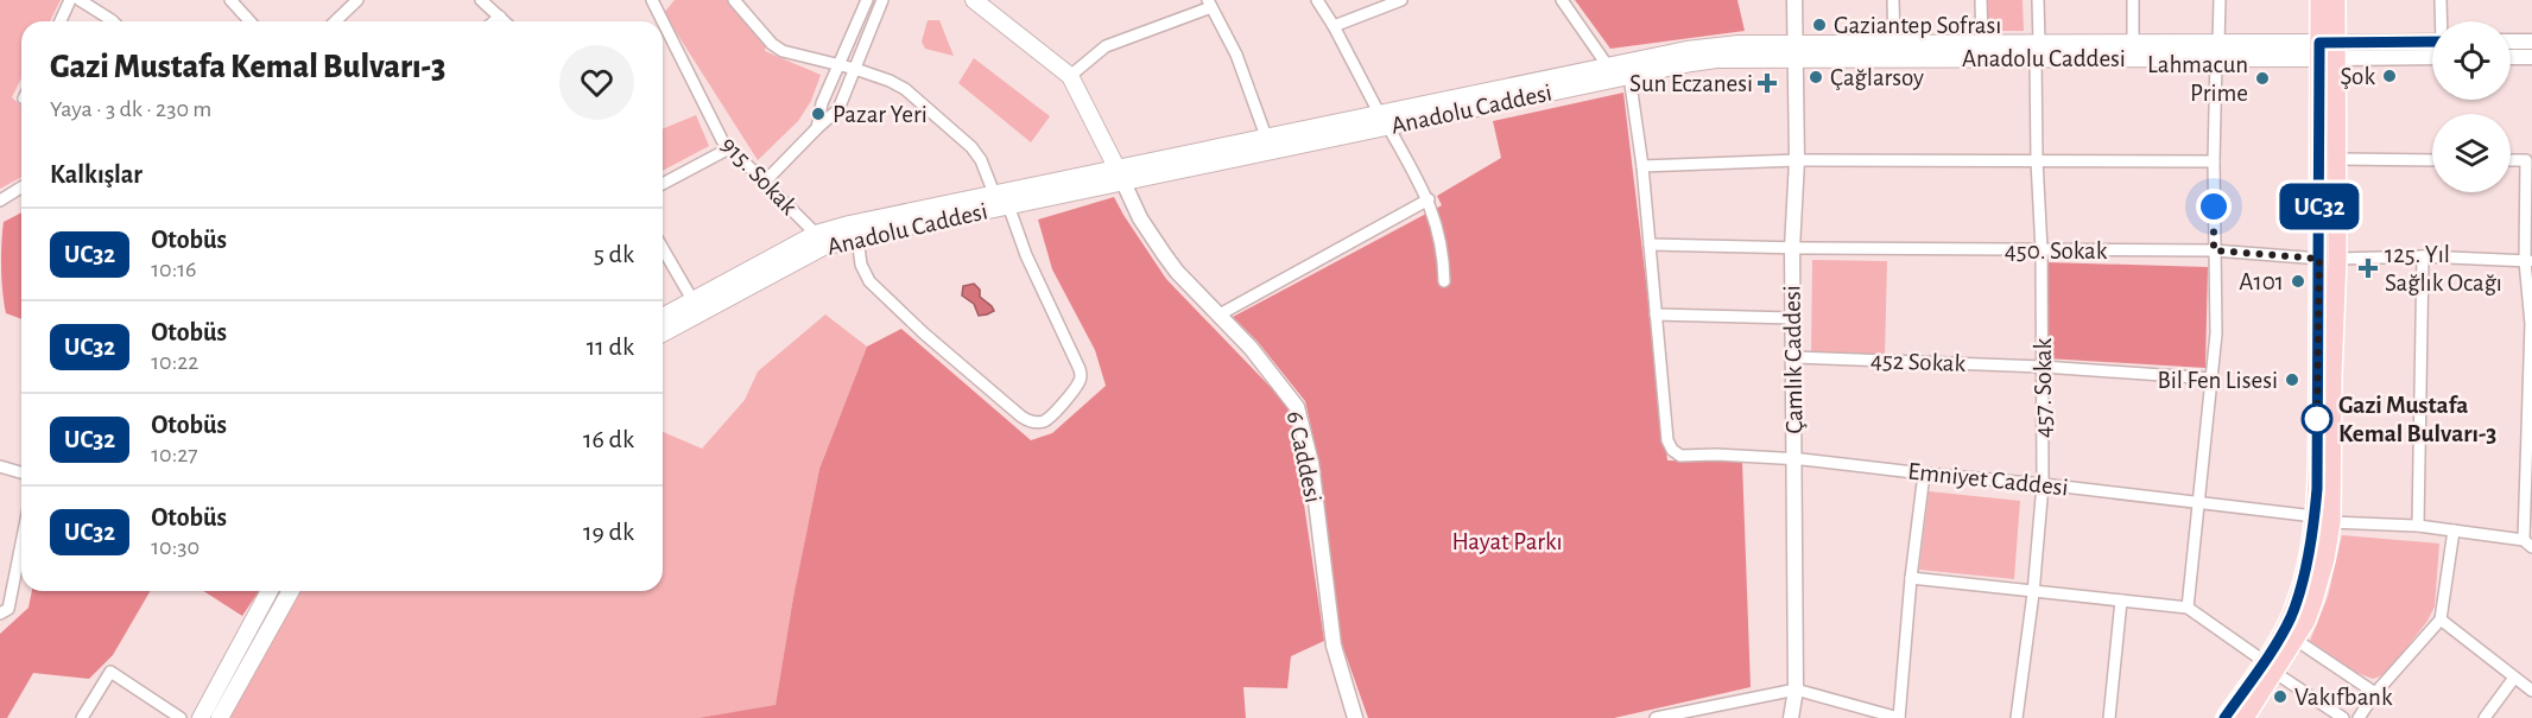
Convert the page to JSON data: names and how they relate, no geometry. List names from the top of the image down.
{
  "streets": {
    "main road": ["Anadolu Caddesi"],
    "street": [
      "915. Sokak",
      "450. Sokak",
      "Çamlık Caddesi",
      "452 Sokak",
      "457. Sokak",
      "6 Caddesi",
      "Emniyet Caddesi"
    ]
  },
  "crossings": [
    ["Anadolu Caddesi", "915. Sokak"],
    ["Anadolu Caddesi", "Çamlık Caddesi"],
    ["Anadolu Caddesi", "457. Sokak"],
    ["Anadolu Caddesi", "6 Caddesi"],
    ["450. Sokak", "Çamlık Caddesi"],
    ["450. Sokak", "457. Sokak"],
    ["Çamlık Caddesi", "452 Sokak"],
    ["Çamlık Caddesi", "Emniyet Caddesi"],
    ["452 Sokak", "457. Sokak"],
    ["457. Sokak", "Emniyet Caddesi"]
  ],
  "parks": ["Hayat Parkı"],
  "places": {
    "other": [
      "Gaziantep Sofrası",
      "Şok",
      "Çağlarsoy",
      "Lahmacun Prime",
      "Pazar Yeri",
      "A101",
      "Bil Fen Lisesi",
      "Gazi Mustafa Kemal Bulvarı-3",
      "Vakıfbank"
    ],
    "health": ["Sun Eczanesi", "125. Yıl Sağlık Ocağı"]
  },
  "lines": ["bus line UC32"],
  "page": {
    "on_map": "UC32",
    "heading": [
      ["Gazi Mustafa Kemal Bulvarı-3", "Yaya · 3 dk · 230 m"],
      "Kalkışlar"
    ],
    "list": [
      {
        "mark": "UC32",
        "name": "Otobüs",
        "note": "10:16",
        "value": "5 dk"
      },
      {
        "mark": "UC32",
        "name": "Otobüs",
        "note": "10:22",
        "value": "11 dk"
      },
      {
        "mark": "UC32",
        "name": "Otobüs",
        "note": "10:27",
        "value": "16 dk"
      },
      {
        "mark": "UC32",
        "name": "Otobüs",
        "note": "10:30",
        "value": "19 dk"
      }
    ]
  }
}
